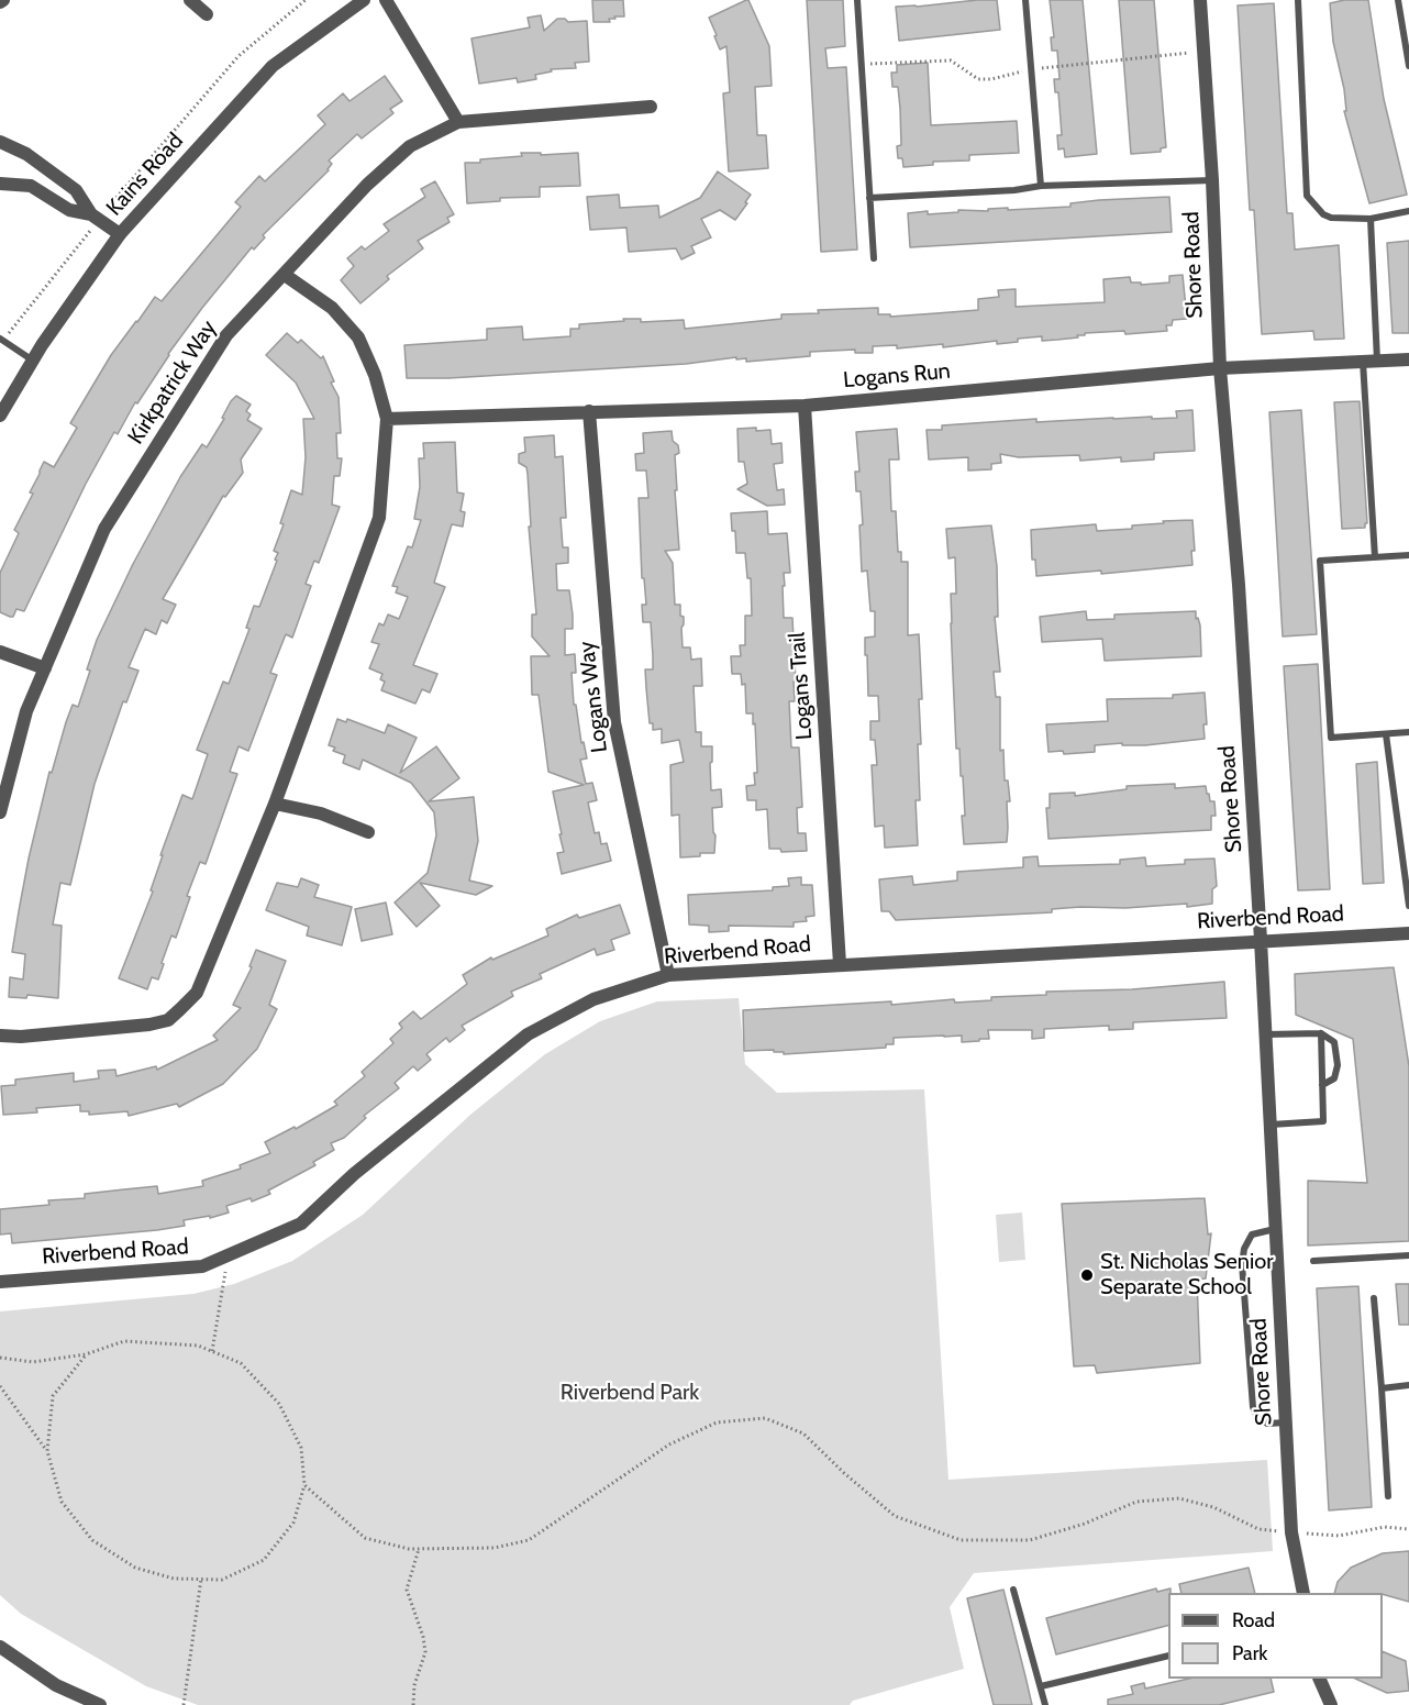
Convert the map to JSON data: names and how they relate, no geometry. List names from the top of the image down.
{
  "streets": {
    "street": [
      "Kains Road",
      "Shore Road",
      "Logans Run",
      "Kirkpatrick Way",
      "Logans Trail",
      "Logans Way",
      "Riverbend Road"
    ]
  },
  "crossings": [
    ["Shore Road", "Logans Run"],
    ["Shore Road", "Riverbend Road"],
    ["Logans Run", "Logans Trail"],
    ["Logans Run", "Logans Way"],
    ["Logans Trail", "Riverbend Road"],
    ["Logans Way", "Riverbend Road"]
  ],
  "parks": ["Riverbend Park"],
  "places": ["St. Nicholas Senior Separate School"],
  "legend": ["Road", "Park"]
}
